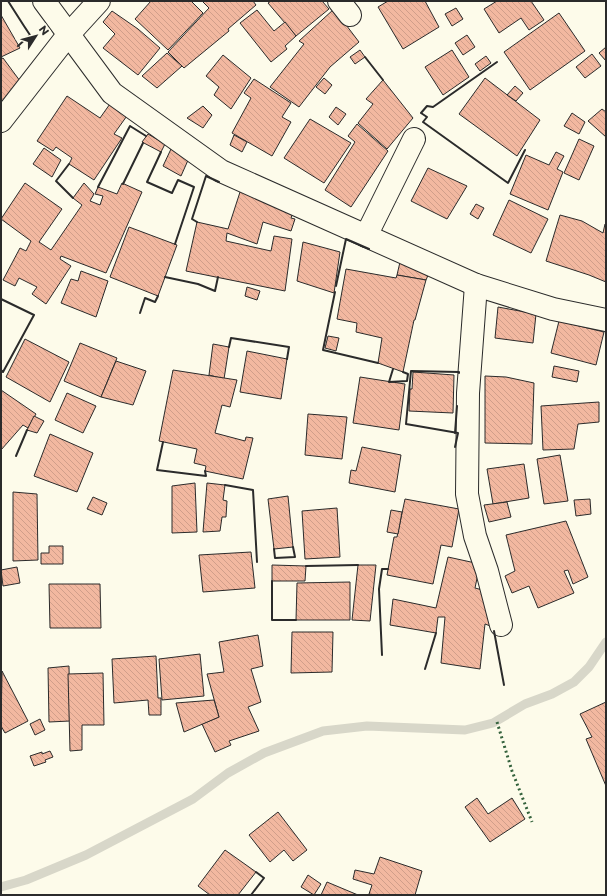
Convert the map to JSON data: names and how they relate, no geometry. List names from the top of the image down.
{
  "north": "top right"
}
